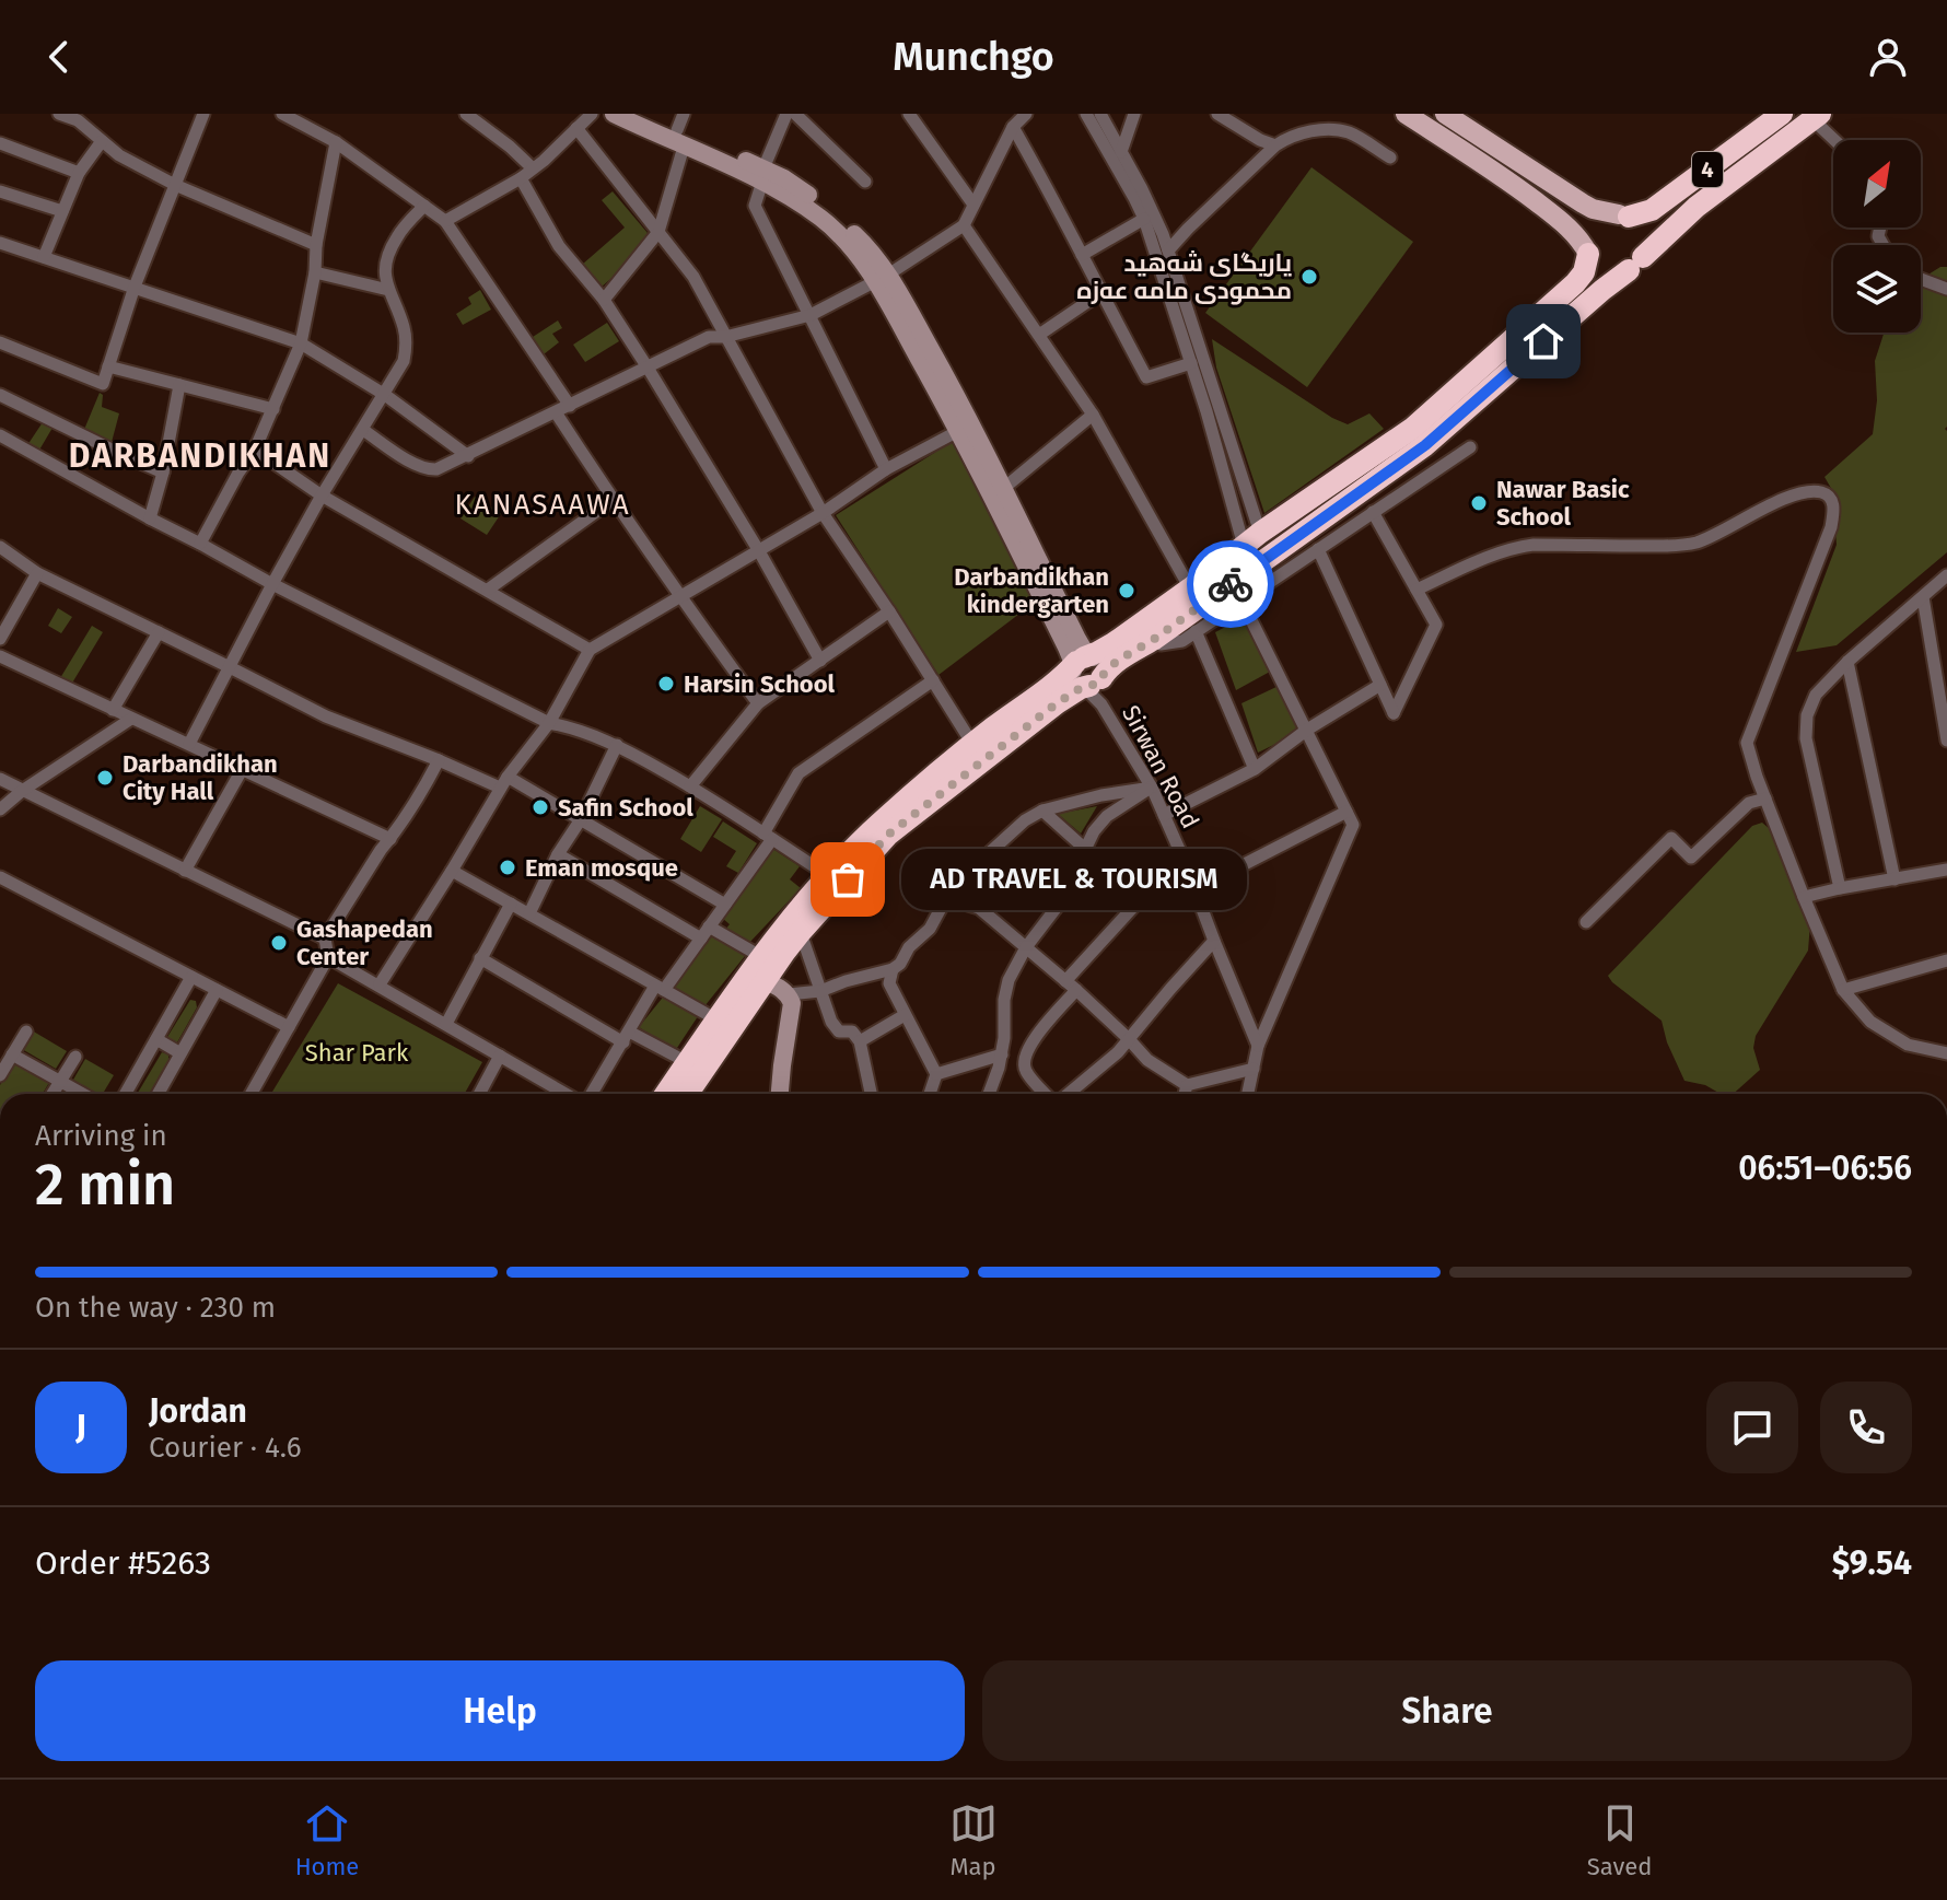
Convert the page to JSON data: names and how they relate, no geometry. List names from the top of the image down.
{
  "streets": {
    "highway": ["4"],
    "street": ["Sirwan Road"]
  },
  "crossings": [
    ["4", "Sirwan Road"]
  ],
  "districts": ["DARBANDIKHAN", "KANASAAWA"],
  "parks": ["Shar Park"],
  "places": [
    "یاریگاى شه‌هید محمودى مامه‌ عه‌زه",
    "Nawar Basic School",
    "Darbandikhan kindergarten",
    "Harsin School",
    "Darbandikhan City Hall",
    "Safin School",
    "Eman mosque",
    "AD TRAVEL & TOURISM",
    "Gashapedan Center"
  ],
  "north": "top right",
  "page": {
    "header": "Munchgo",
    "bubble": "AD TRAVEL & TOURISM",
    "heading": ["2 min", "Arriving in", "06:51–06:56"],
    "panel": [
      "Jordan",
      "Courier · 4.6",
      "Order #5263",
      "$9.54"
    ],
    "bar": "On the way · 230 m",
    "round": "J",
    "buttons": ["Help", "Share"],
    "tabs": ["Home", "Map", "Saved"]
  }
}
